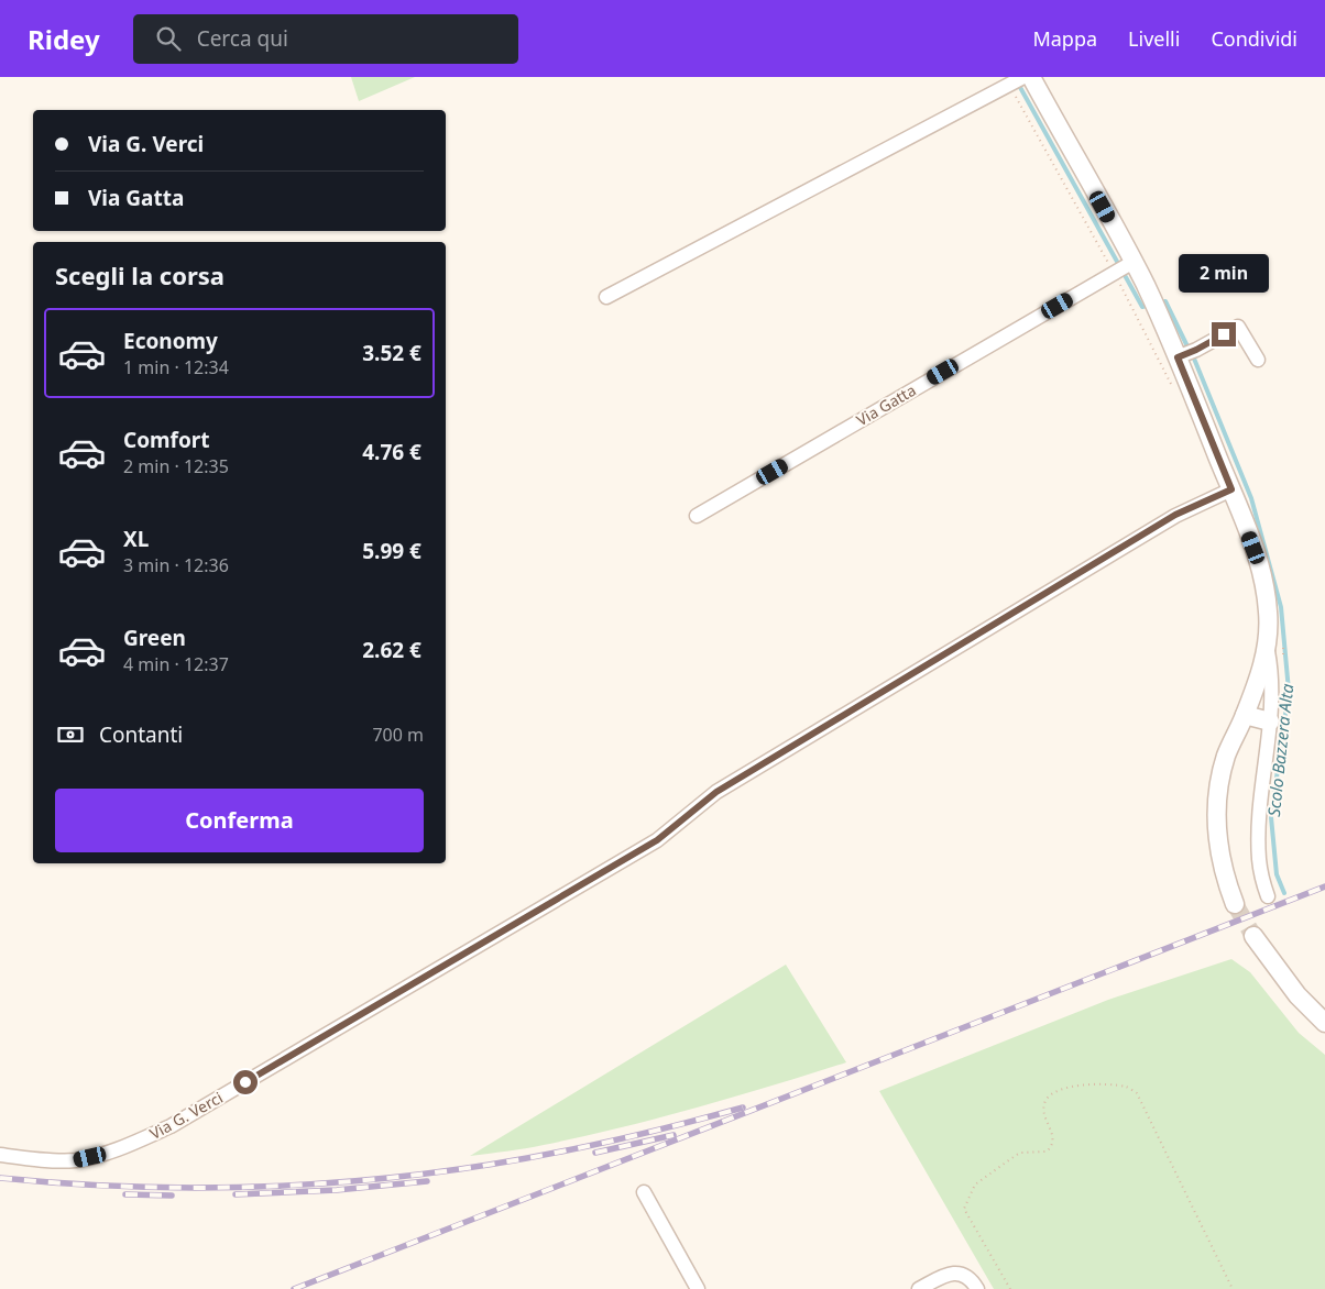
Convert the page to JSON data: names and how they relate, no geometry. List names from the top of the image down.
{
  "streets": {
    "street": ["Via Gatta", "Via G. Verci"]
  },
  "water": ["Scolo Bazzera Alta"],
  "page": {
    "header": "Ridey",
    "search": "Cerca qui",
    "nav": ["Mappa", "Livelli", "Condividi"],
    "banner": ["Via G. Verci", "Via Gatta"],
    "heading": "Scegli la corsa",
    "bubble": "2 min",
    "list": [
      {
        "name": "Economy",
        "note": "1 min · 12:34",
        "value": "3.52 €"
      },
      {
        "name": "Comfort",
        "note": "2 min · 12:35",
        "value": "4.76 €"
      },
      {
        "name": "XL",
        "note": "3 min · 12:36",
        "value": "5.99 €"
      },
      {
        "name": "Green",
        "note": "4 min · 12:37",
        "value": "2.62 €"
      }
    ],
    "pay": ["Contanti", "700 m"],
    "buttons": "Conferma"
  }
}
